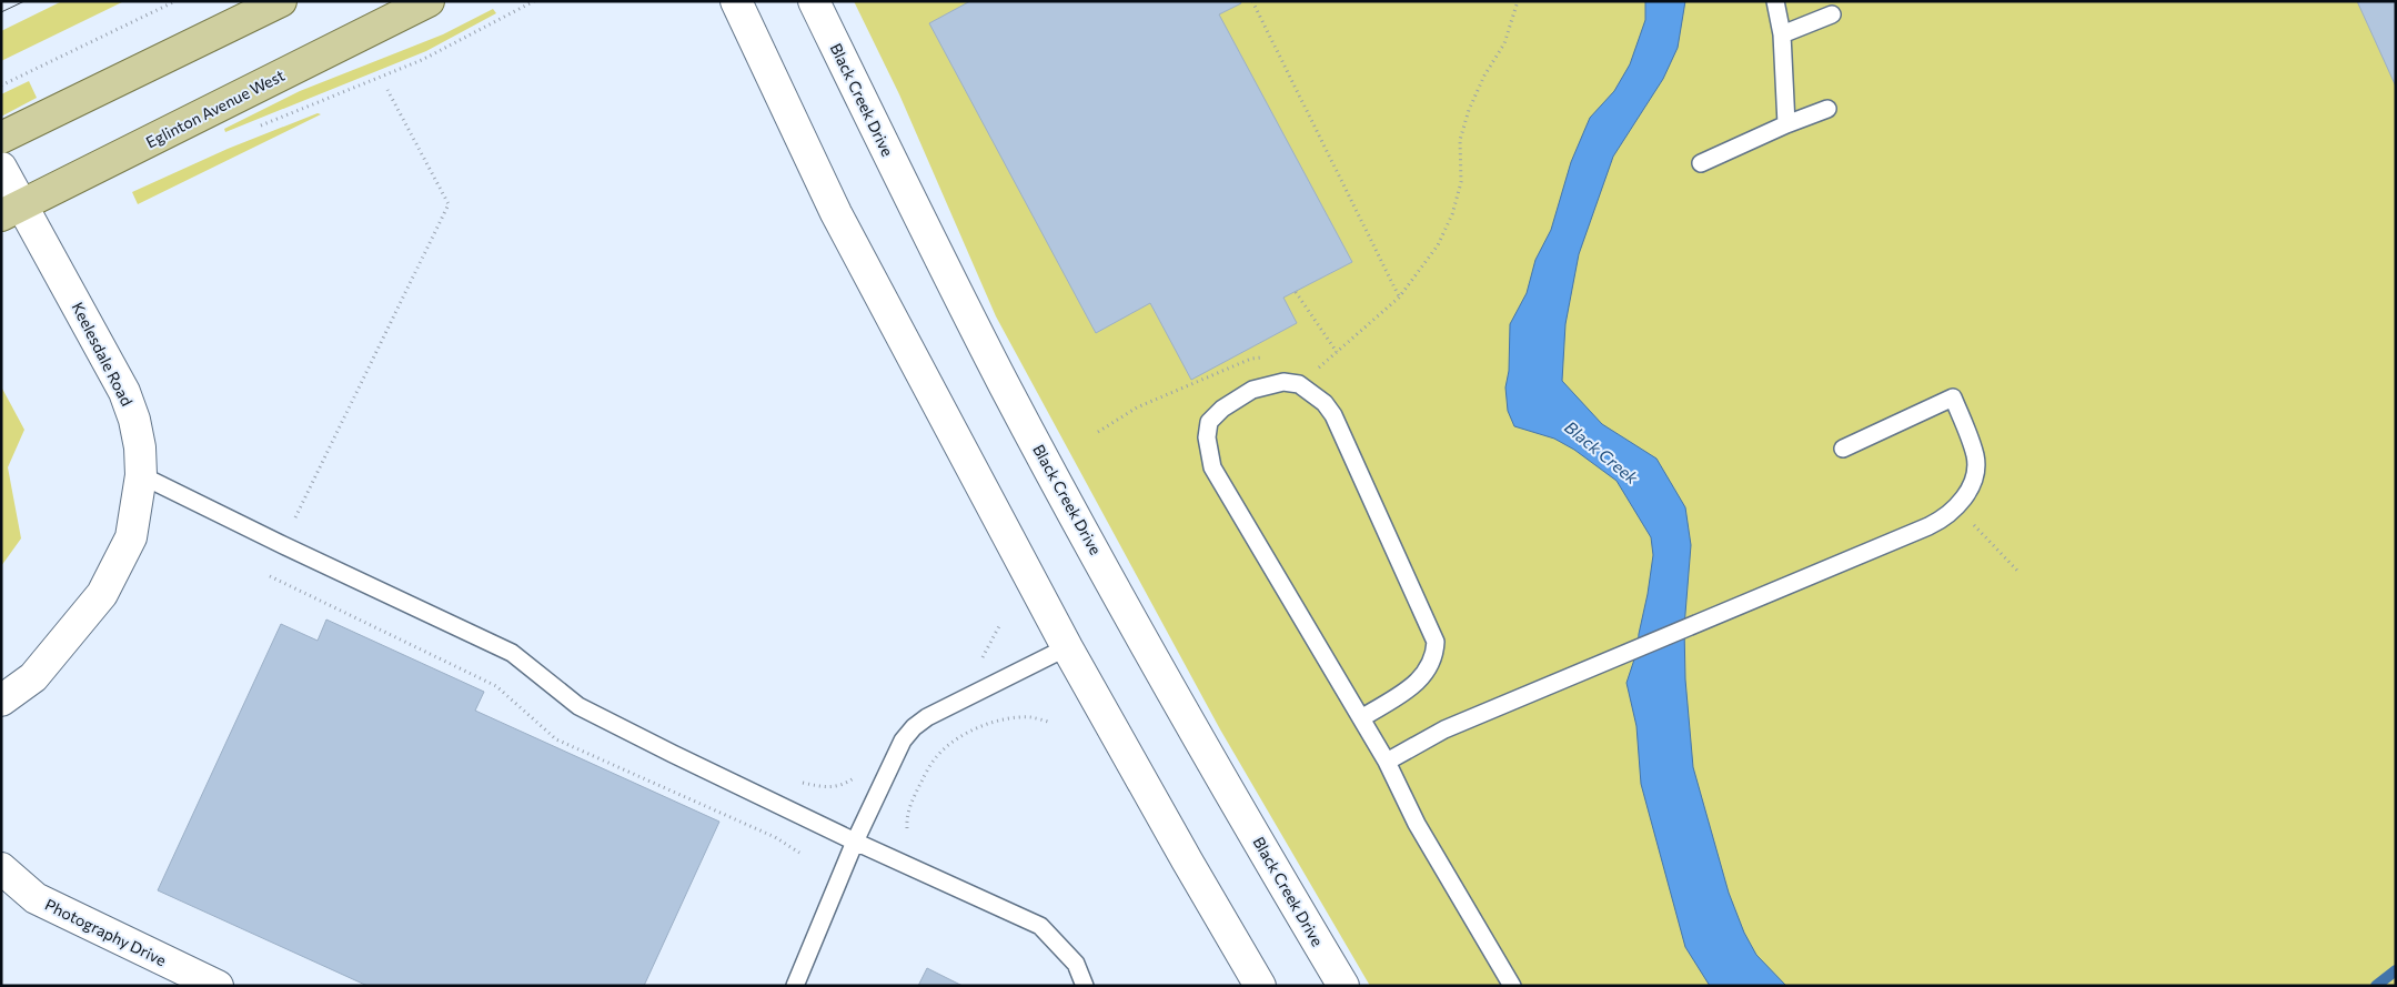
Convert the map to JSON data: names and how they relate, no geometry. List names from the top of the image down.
{
  "streets": {
    "main road": [
      "Black Creek Drive",
      "Eglinton Avenue West",
      "Keelesdale Road",
      "Photography Drive"
    ]
  },
  "crossings": [
    ["Eglinton Avenue West", "Keelesdale Road"]
  ],
  "water": ["Black Creek"]
}
